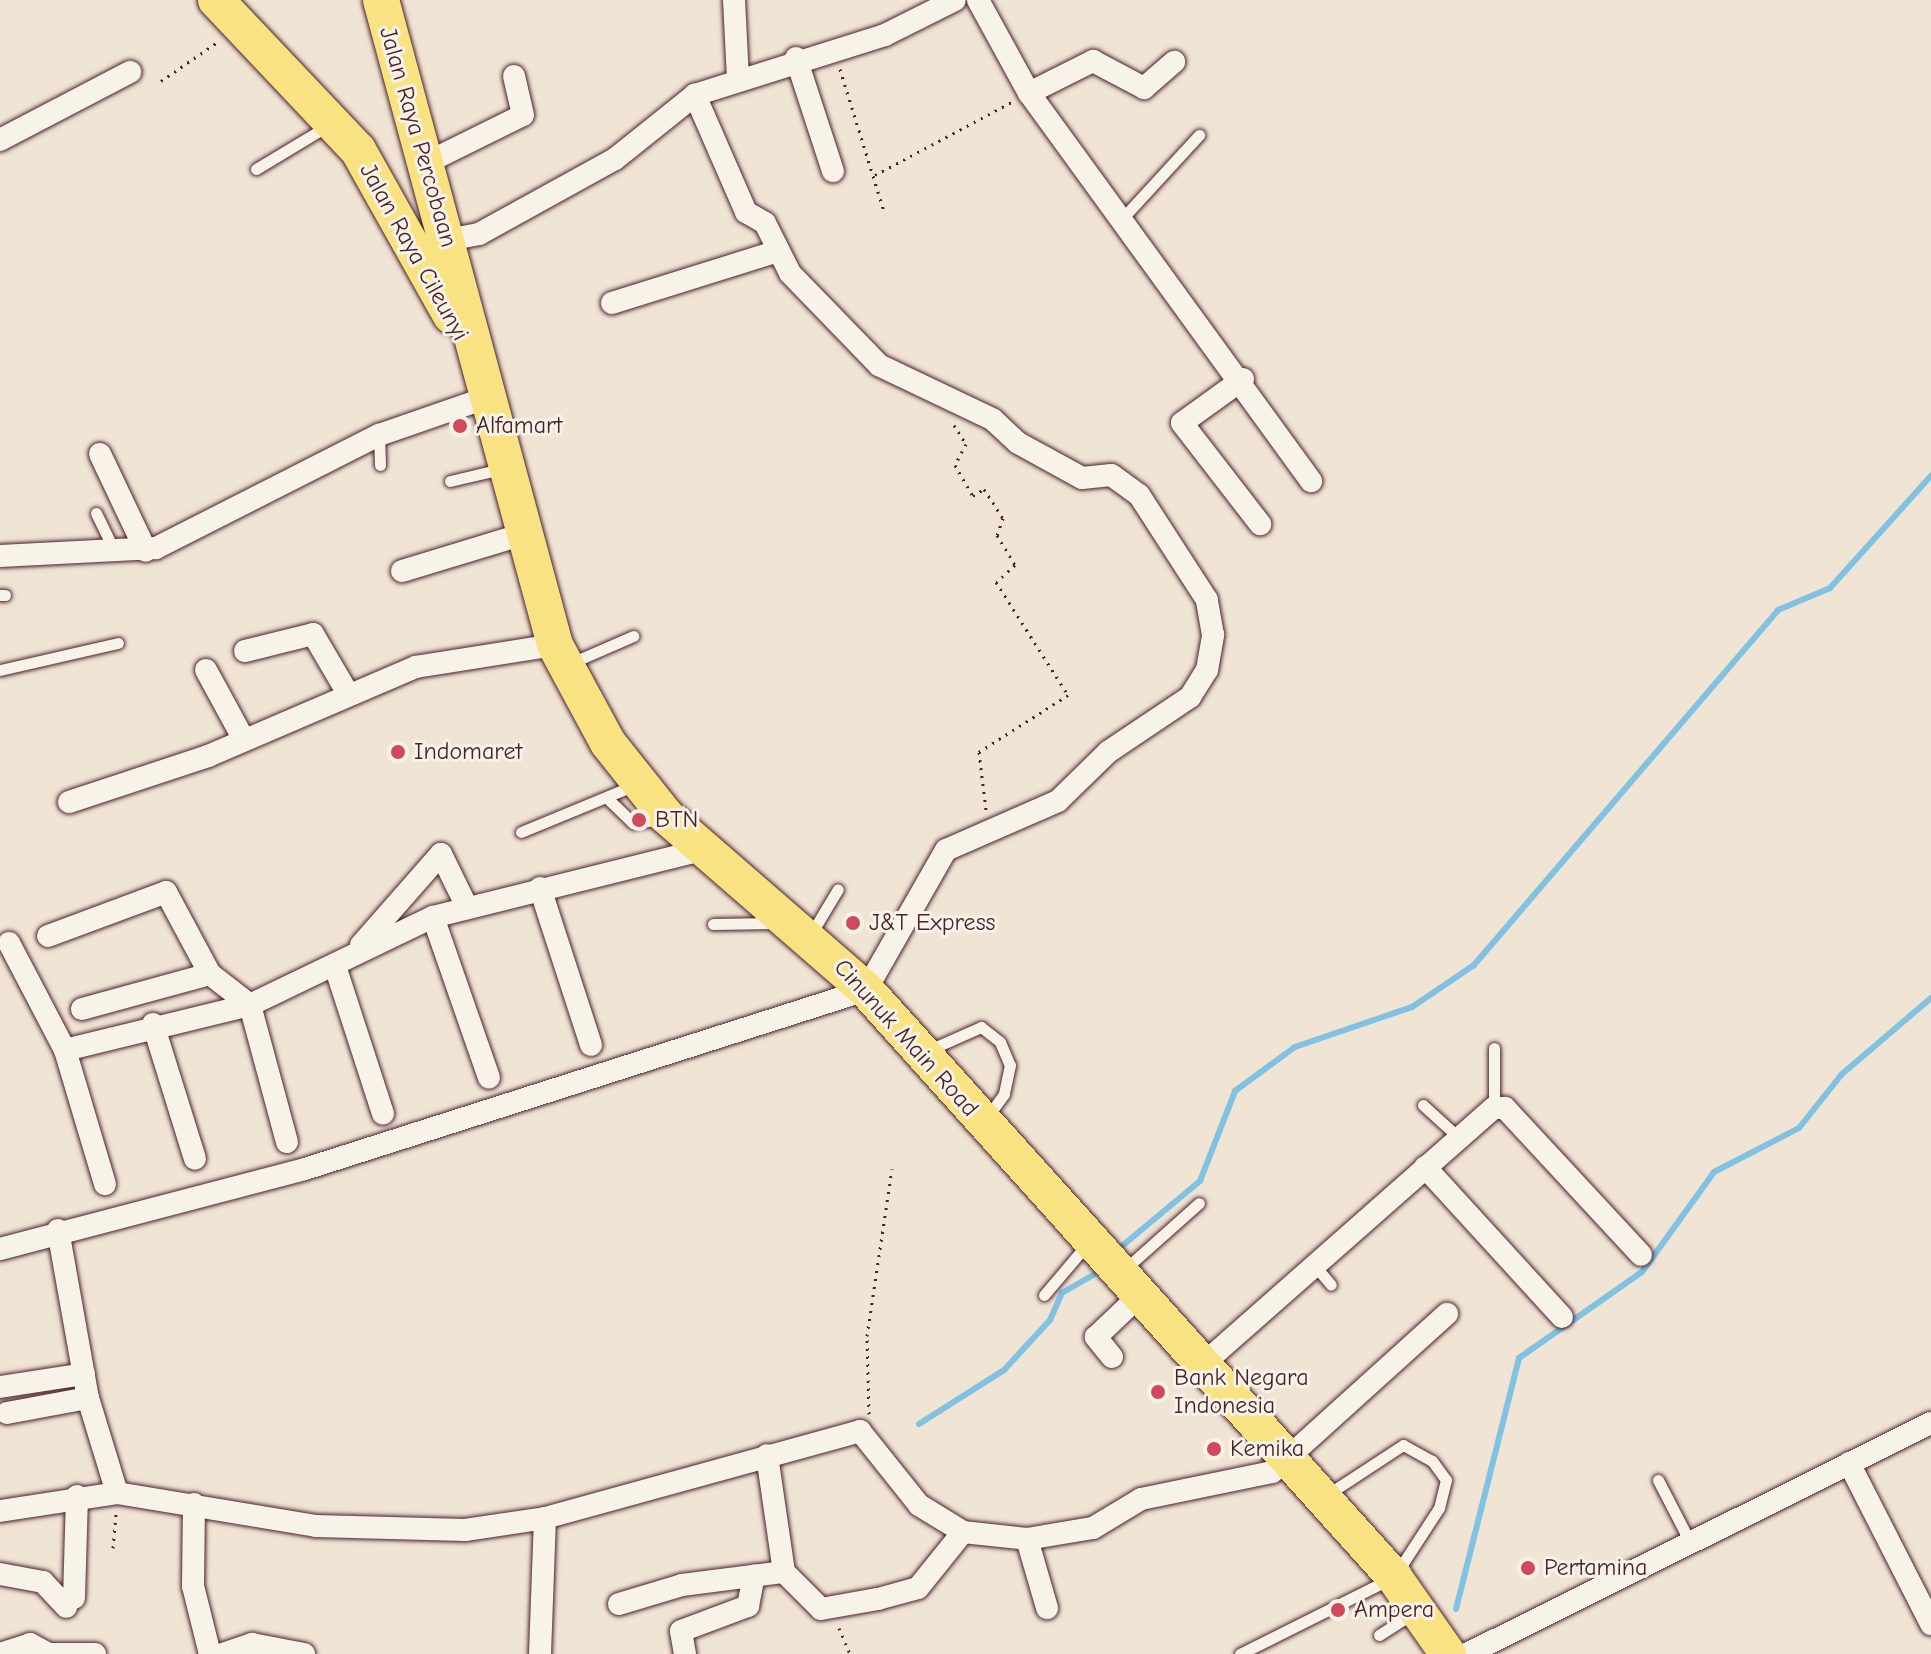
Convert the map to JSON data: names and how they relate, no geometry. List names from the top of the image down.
{
  "streets": {
    "highway": ["Jalan Raya Percobaan", "Jalan Raya Cileunyi", "Cinunuk Main Road"]
  },
  "crossings": [
    ["Jalan Raya Percobaan", "Jalan Raya Cileunyi"],
    ["Jalan Raya Percobaan", "Cinunuk Main Road"],
    ["Jalan Raya Cileunyi", "Cinunuk Main Road"]
  ],
  "places": [
    "Alfamart",
    "Indomaret",
    "BTN",
    "J&T Express",
    "Bank Negara Indonesia",
    "Kemika",
    "Pertamina",
    "Ampera"
  ]
}
